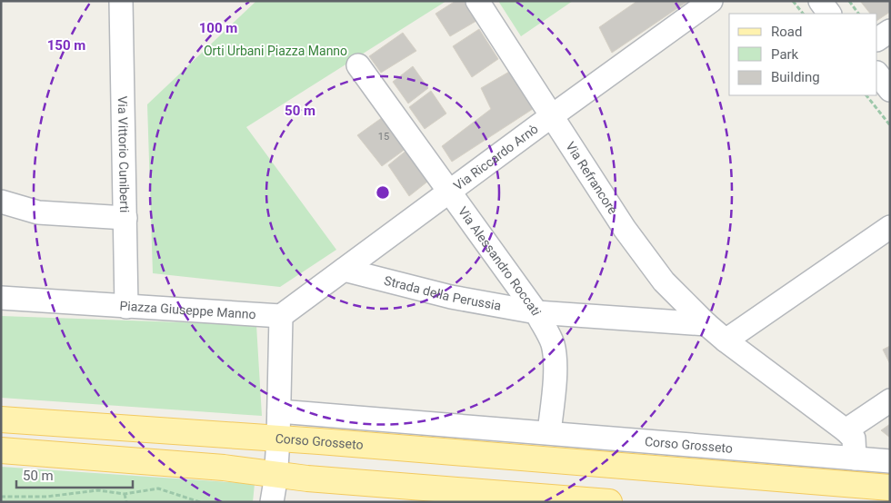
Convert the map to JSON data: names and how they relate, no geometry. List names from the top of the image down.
{
  "streets": {
    "main road": ["Corso Grosseto"],
    "street": [
      "Via Vittorio Cuniberti",
      "Via Riccardo Arnò",
      "Via Refrancore",
      "Via Alessandro Roccati",
      "Strada della Perussia",
      "Piazza Giuseppe Manno"
    ]
  },
  "crossings": [
    ["Via Vittorio Cuniberti", "Piazza Giuseppe Manno"],
    ["Via Riccardo Arnò", "Via Refrancore"],
    ["Via Riccardo Arnò", "Via Alessandro Roccati"],
    ["Via Riccardo Arnò", "Strada della Perussia"],
    ["Via Riccardo Arnò", "Piazza Giuseppe Manno"],
    ["Via Refrancore", "Strada della Perussia"],
    ["Via Refrancore", "Corso Grosseto"],
    ["Via Alessandro Roccati", "Strada della Perussia"],
    ["Via Alessandro Roccati", "Corso Grosseto"]
  ],
  "parks": ["Orti Urbani Piazza Manno"],
  "house_numbers": ["15"],
  "legend": ["Road", "Park", "Building"],
  "scale_bar": "50 m",
  "rings": ["100 m", "150 m", "50 m"]
}
